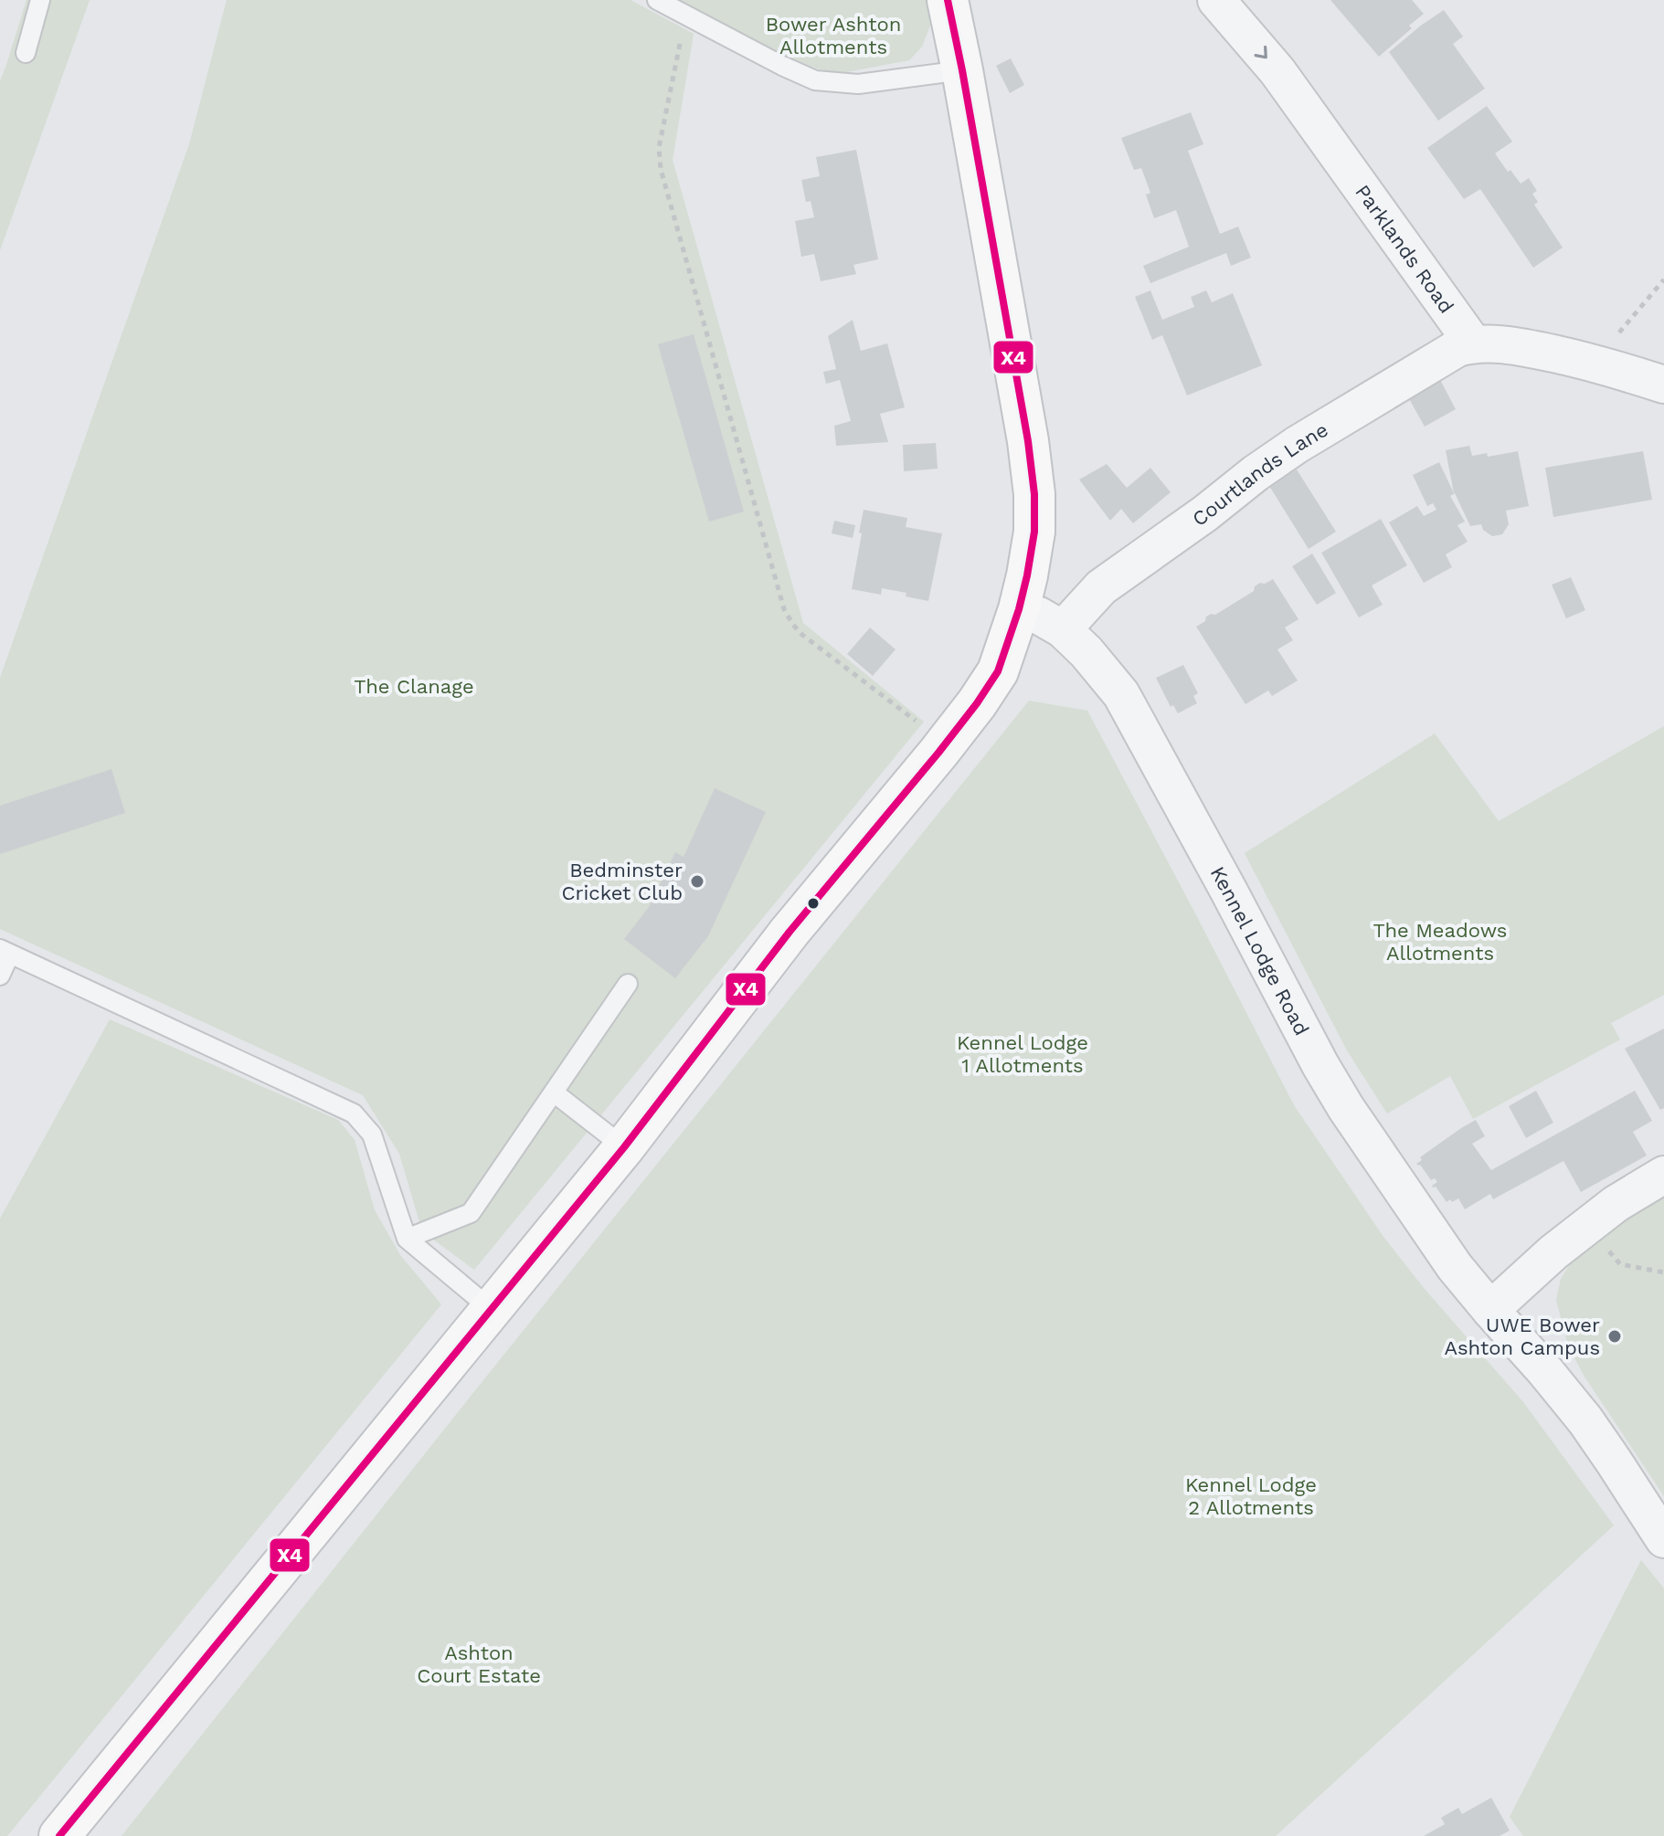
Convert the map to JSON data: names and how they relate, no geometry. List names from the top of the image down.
{
  "streets": {
    "street": ["Parklands Road", "Courtlands Lane", "Kennel Lodge Road"]
  },
  "crossings": [
    ["Parklands Road", "Courtlands Lane"],
    ["Courtlands Lane", "Kennel Lodge Road"]
  ],
  "one_way": ["Parklands Road"],
  "parks": [
    "Bower Ashton Allotments",
    "The Clanage",
    "The Meadows Allotments",
    "Kennel Lodge 1 Allotments",
    "Kennel Lodge 2 Allotments",
    "Ashton Court Estate"
  ],
  "places": ["Bedminster Cricket Club", "UWE Bower Ashton Campus"],
  "lines": ["transit line X4"]
}
